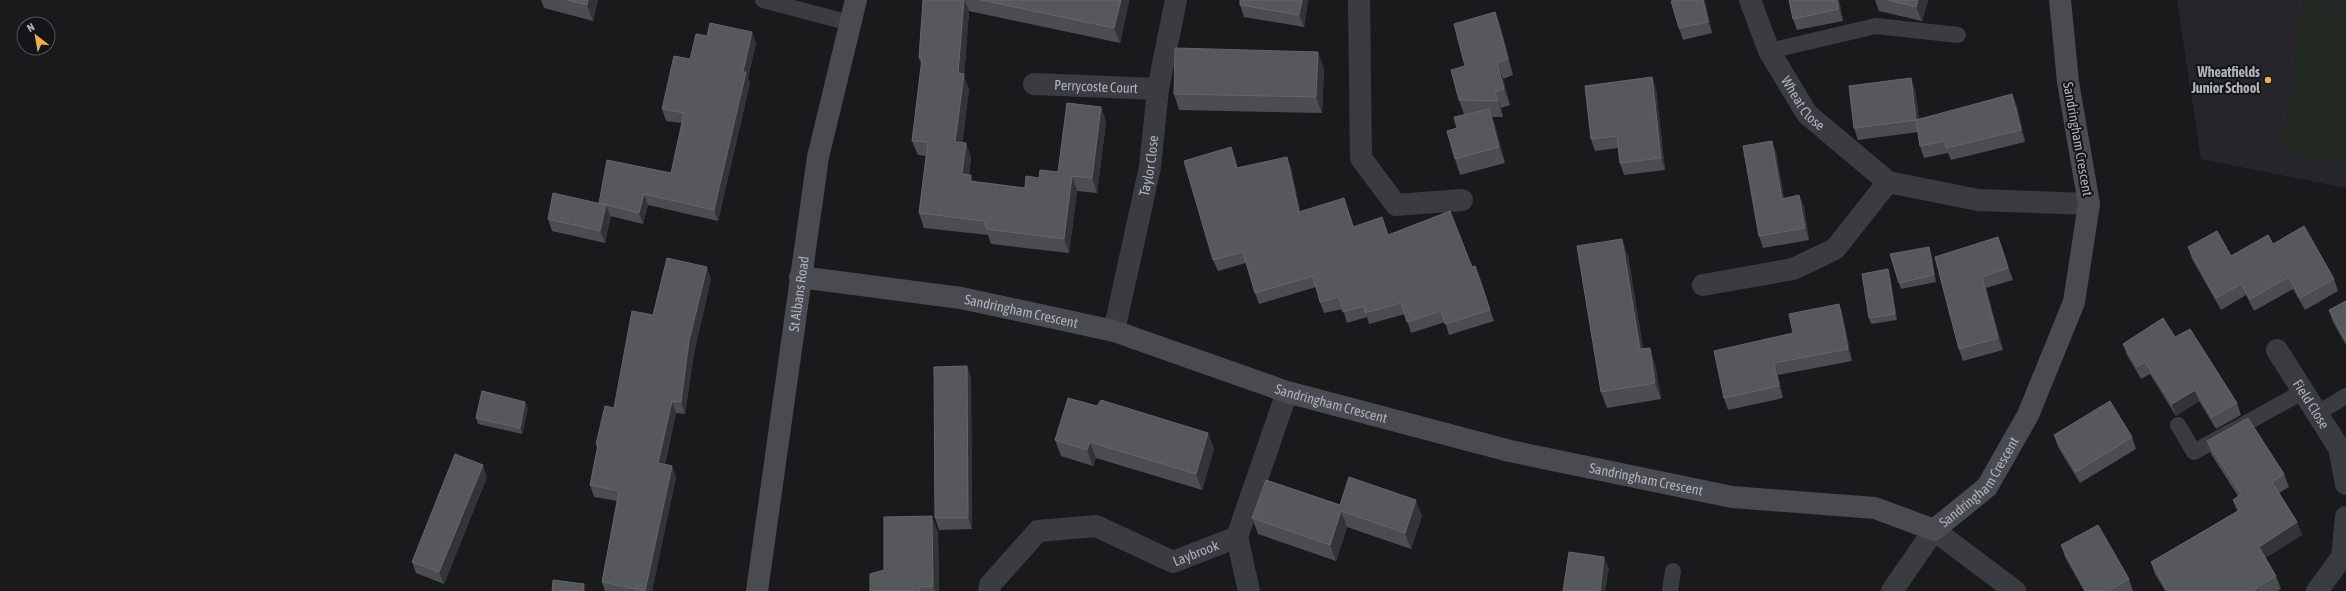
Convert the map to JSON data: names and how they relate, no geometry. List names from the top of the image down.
{
  "streets": {
    "street": [
      "Perrycoste Court",
      "Wheat Close",
      "Sandringham Crescent",
      "Taylor Close",
      "St Albans Road",
      "Field Close",
      "Laybrook"
    ]
  },
  "crossings": [
    ["Perrycoste Court", "Taylor Close"],
    ["Wheat Close", "Sandringham Crescent"],
    ["Sandringham Crescent", "Taylor Close"],
    ["Sandringham Crescent", "St Albans Road"],
    ["Sandringham Crescent", "Laybrook"]
  ],
  "places": ["Wheatfields Junior School"],
  "north": "top left"
}
